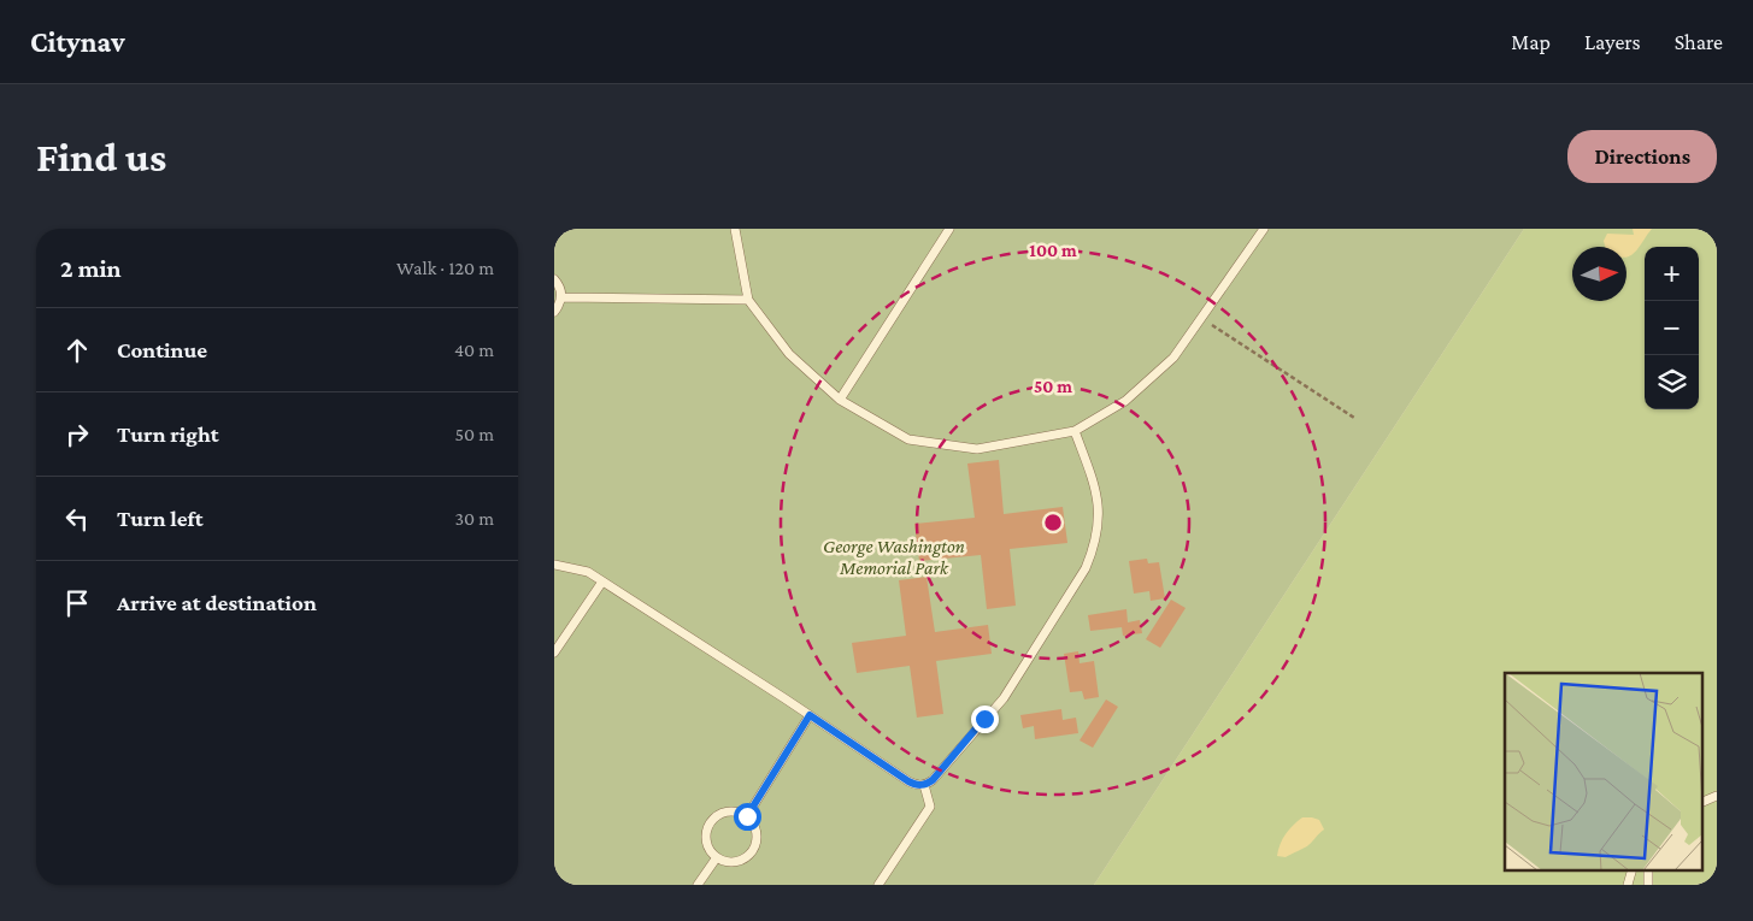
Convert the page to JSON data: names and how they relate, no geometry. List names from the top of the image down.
{
  "parks": ["George Washington Memorial Park"],
  "north": "right",
  "page": {
    "header": "Citynav",
    "nav": ["Map", "Layers", "Share"],
    "buttons": "Directions",
    "title": "Find us",
    "heading": ["2 min", "Walk · 120 m"],
    "map_buttons": ["+", "−"],
    "list": [
      ["Continue", "40 m"],
      ["Turn right", "50 m"],
      ["Turn left", "30 m"],
      "Arrive at destination"
    ]
  },
  "rings": ["100 m", "50 m"]
}
